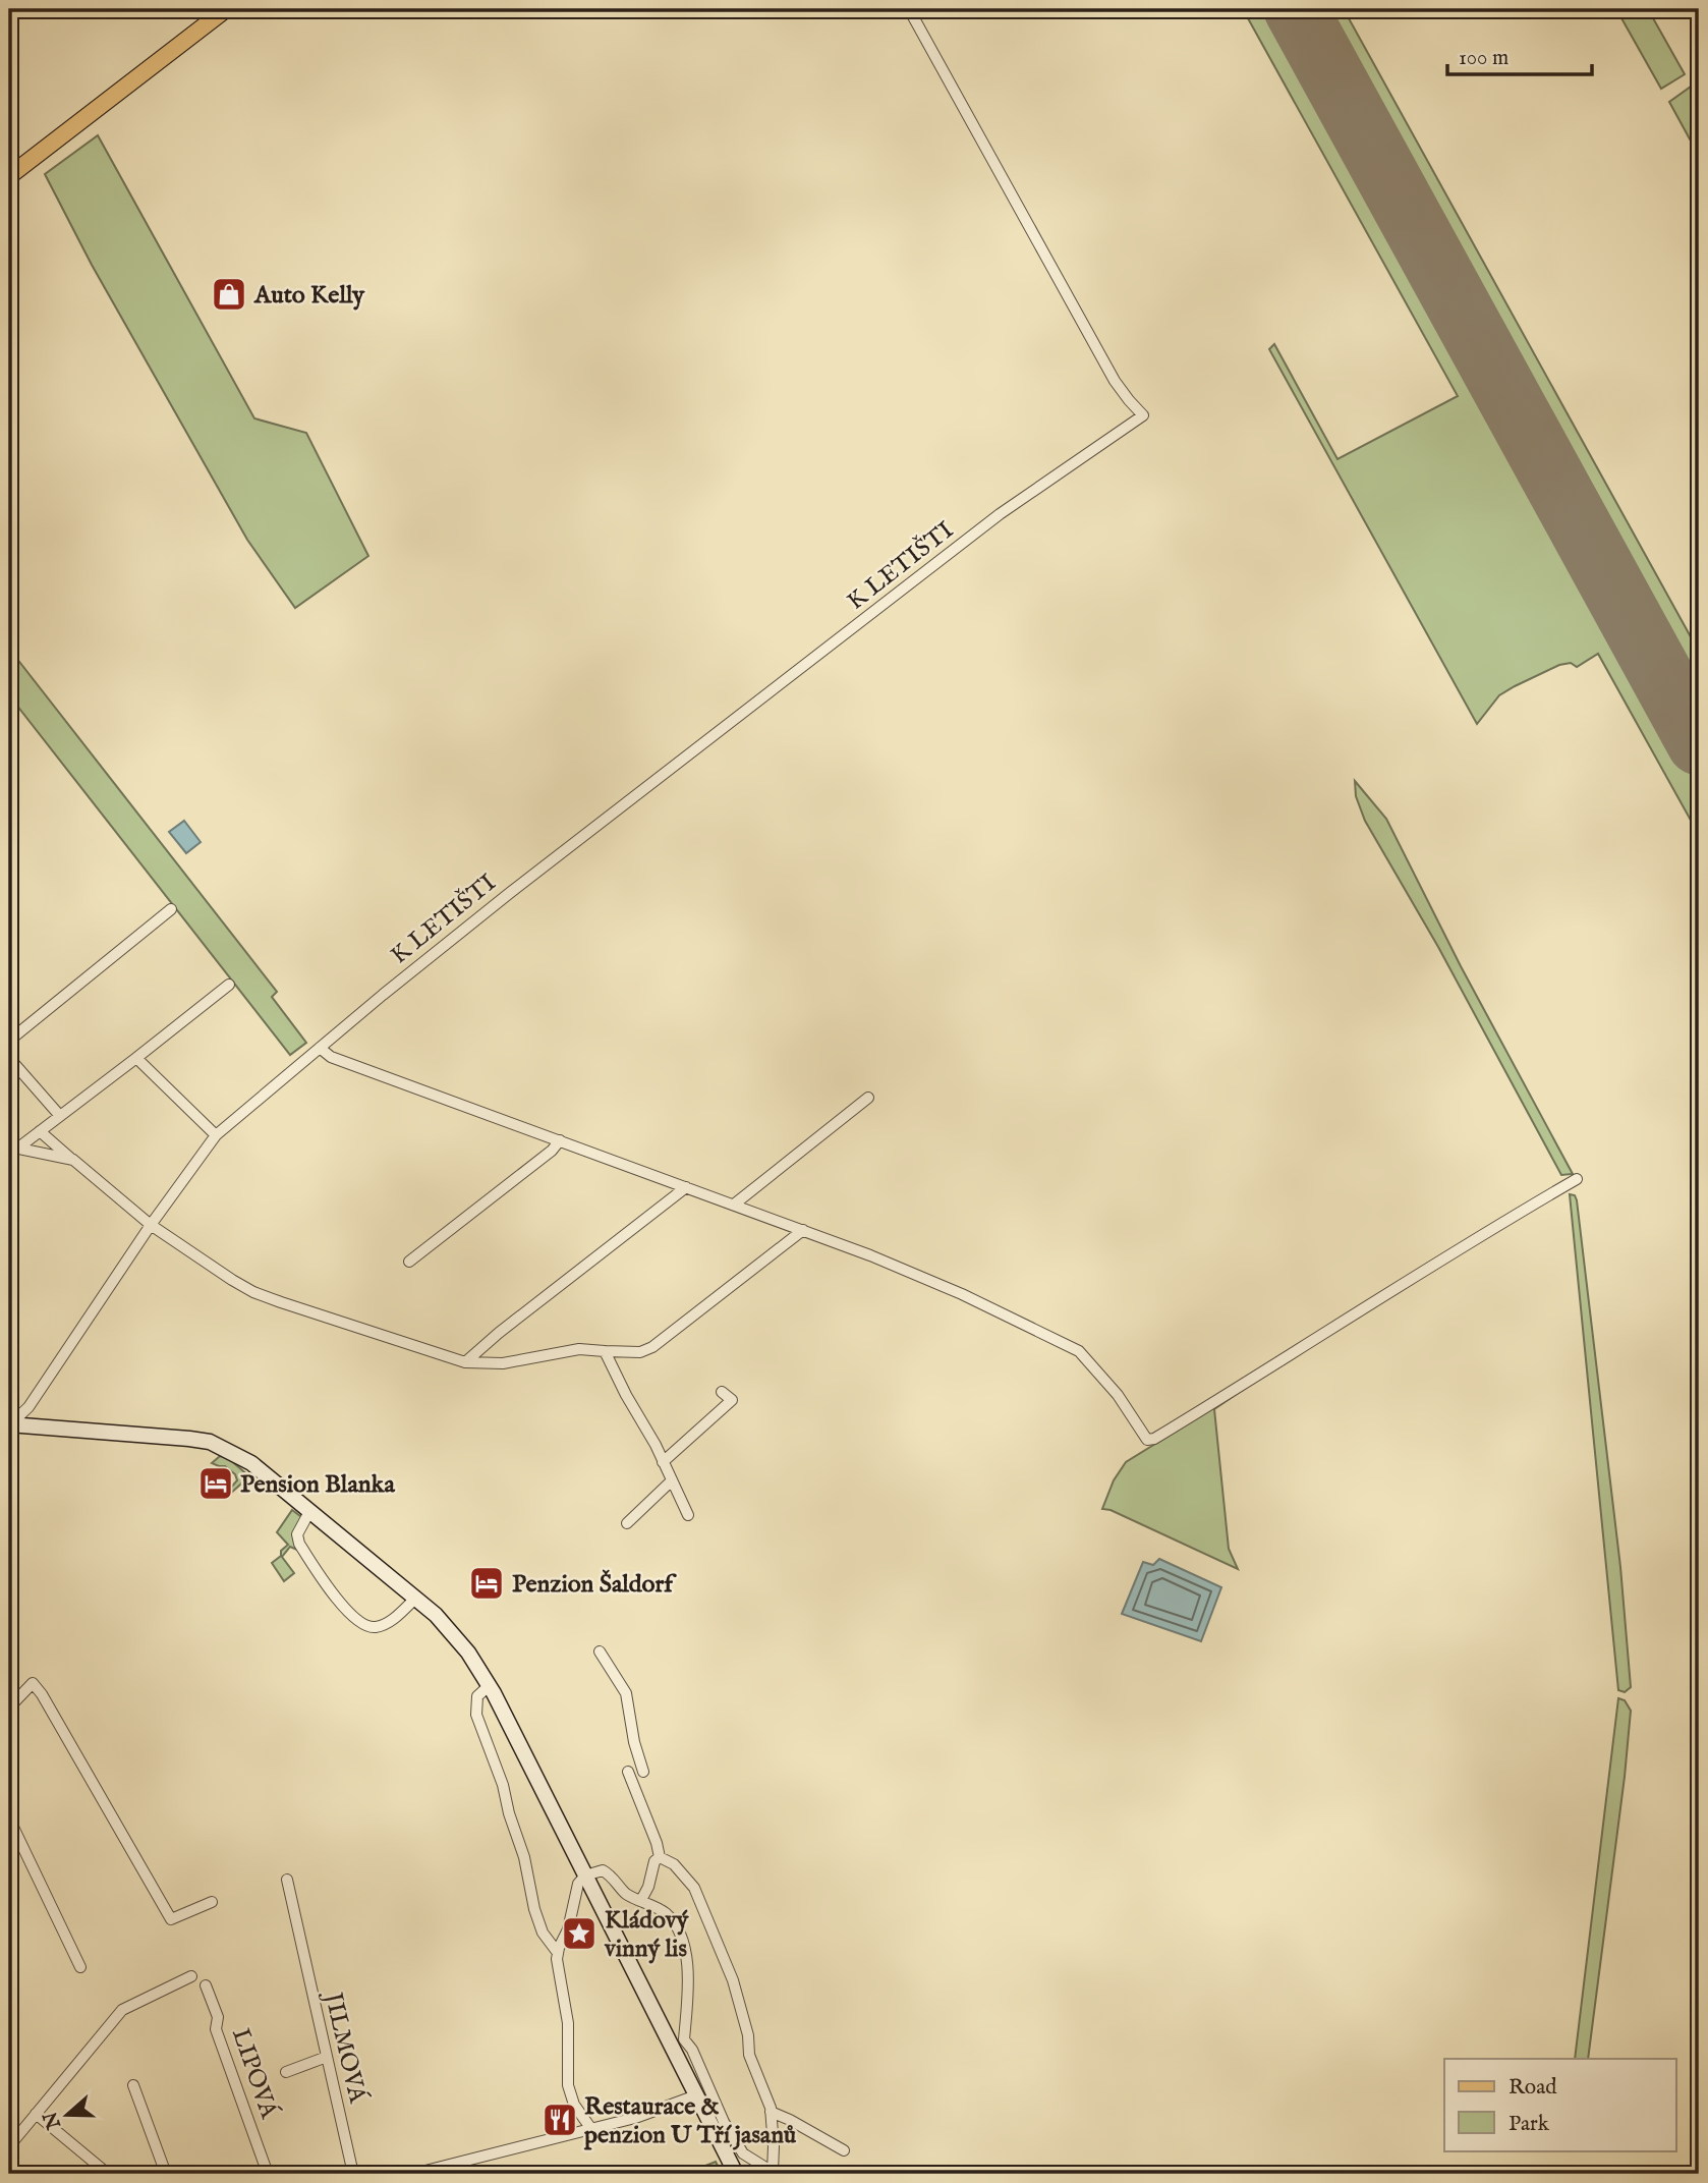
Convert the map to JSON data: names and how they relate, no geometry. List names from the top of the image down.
{
  "streets": {
    "street": ["K LETIŠTI", "JILMOVÁ", "LIPOVÁ"]
  },
  "places": {
    "shop": ["Auto Kelly"],
    "hotel": ["Pension Blanka", "Penzion Šaldorf"],
    "place": ["Kládový vinný lis"],
    "restaurant": ["Restaurace & penzion U Tří jasanů"]
  },
  "legend": ["Road", "Park"],
  "scale_bar": "100 m",
  "north": "left"
}
